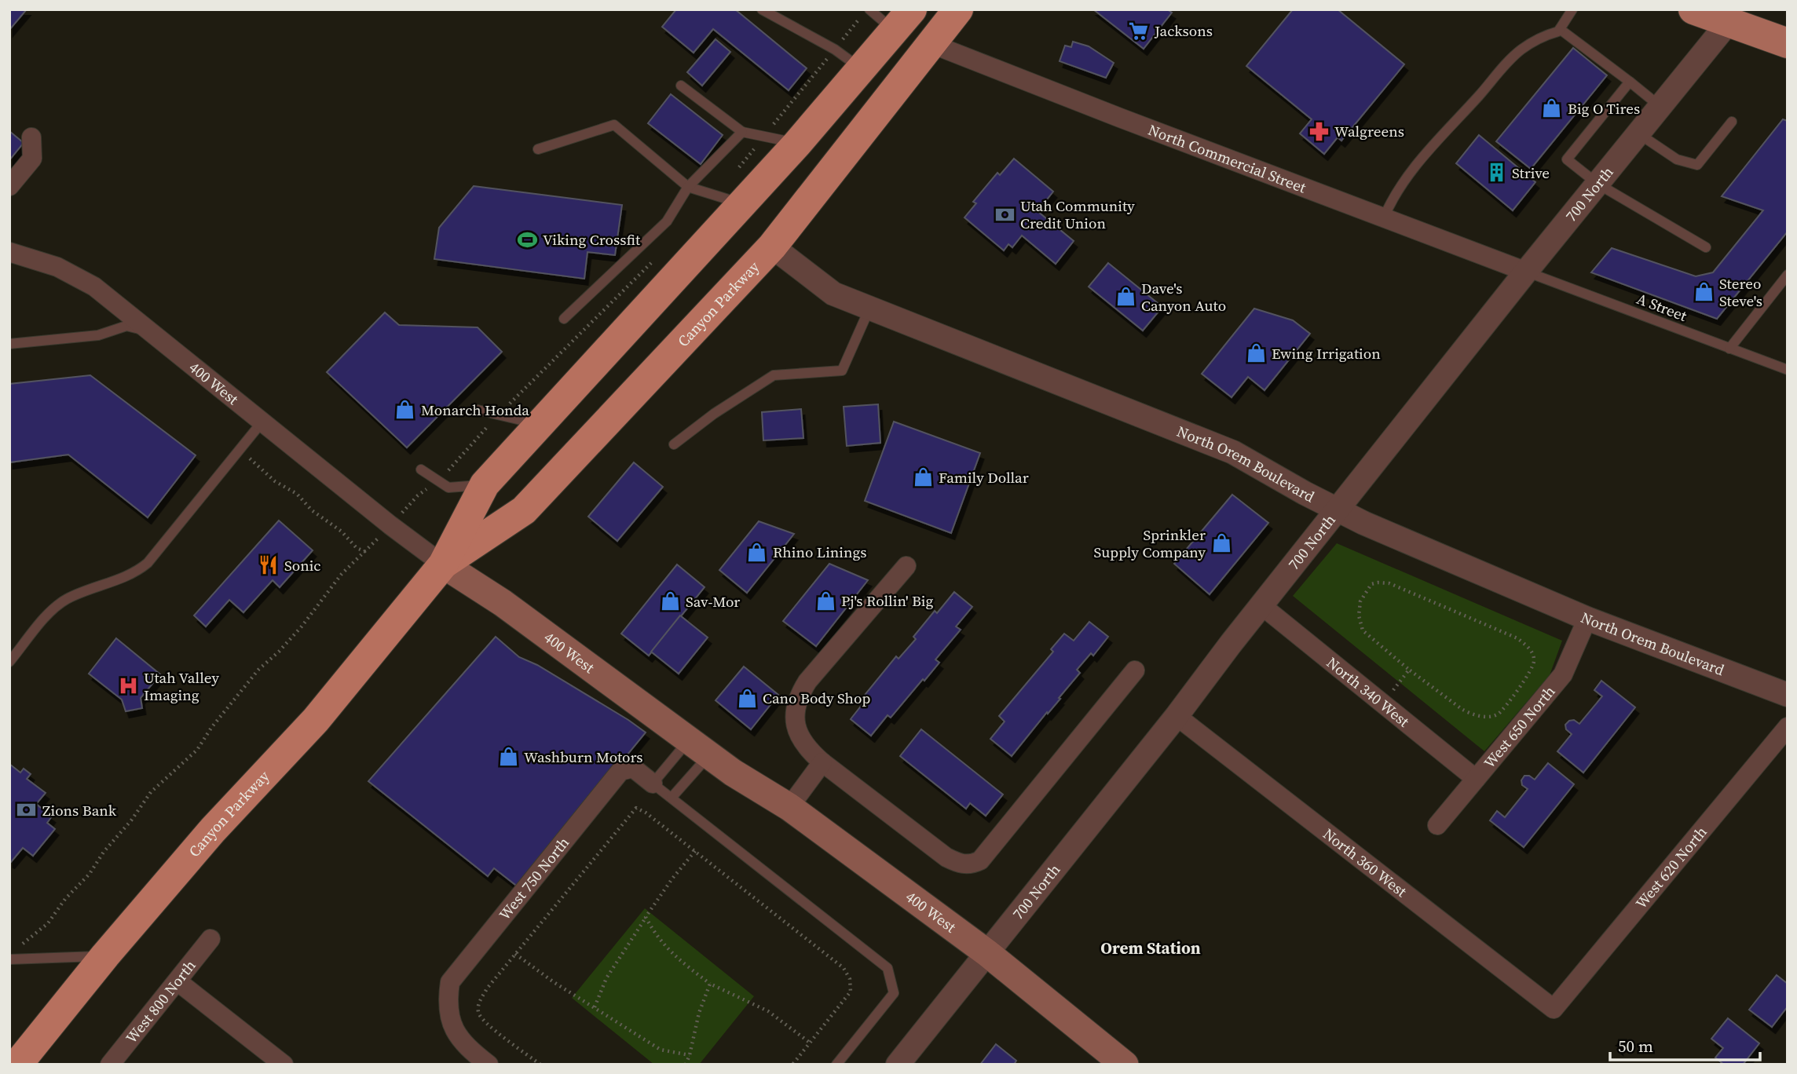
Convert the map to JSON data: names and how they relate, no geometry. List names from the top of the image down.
{
  "streets": {
    "highway": ["Canyon Parkway"],
    "main road": ["400 West"],
    "street": [
      "North Commercial Street",
      "700 North",
      "North Orem Boulevard",
      "North 340 West",
      "West 650 North",
      "North 360 West",
      "West 620 North",
      "West 750 North",
      "West 800 North"
    ],
    "lane": ["A Street"]
  },
  "crossings": [
    ["North Commercial Street", "700 North"],
    ["North Commercial Street", "Canyon Parkway"],
    ["North Commercial Street", "A Street"],
    ["700 North", "A Street"],
    ["700 North", "400 West"],
    ["700 North", "North Orem Boulevard"],
    ["700 North", "North 340 West"],
    ["700 North", "North 360 West"],
    ["Canyon Parkway", "400 West"],
    ["Canyon Parkway", "North Orem Boulevard"],
    ["North Orem Boulevard", "West 650 North"],
    ["North 340 West", "West 650 North"],
    ["North 360 West", "West 620 North"]
  ],
  "districts": ["Orem Station"],
  "places": {
    "supermarket": ["Jacksons"],
    "shop": [
      "Big O Tires",
      "Stereo Steve's",
      "Dave's Canyon Auto",
      "Ewing Irrigation",
      "Monarch Honda",
      "Family Dollar",
      "Sprinkler Supply Company",
      "Rhino Linings",
      "Pj's Rollin' Big",
      "Sav-Mor",
      "Cano Body Shop",
      "Washburn Motors"
    ],
    "pharmacy": ["Walgreens"],
    "building": ["Strive"],
    "bank": ["Utah Community Credit Union", "Zions Bank"],
    "sports": ["Viking Crossfit"],
    "restaurant": ["Sonic"],
    "hospital": ["Utah Valley Imaging"]
  },
  "scale_bar": "50 m"
}
